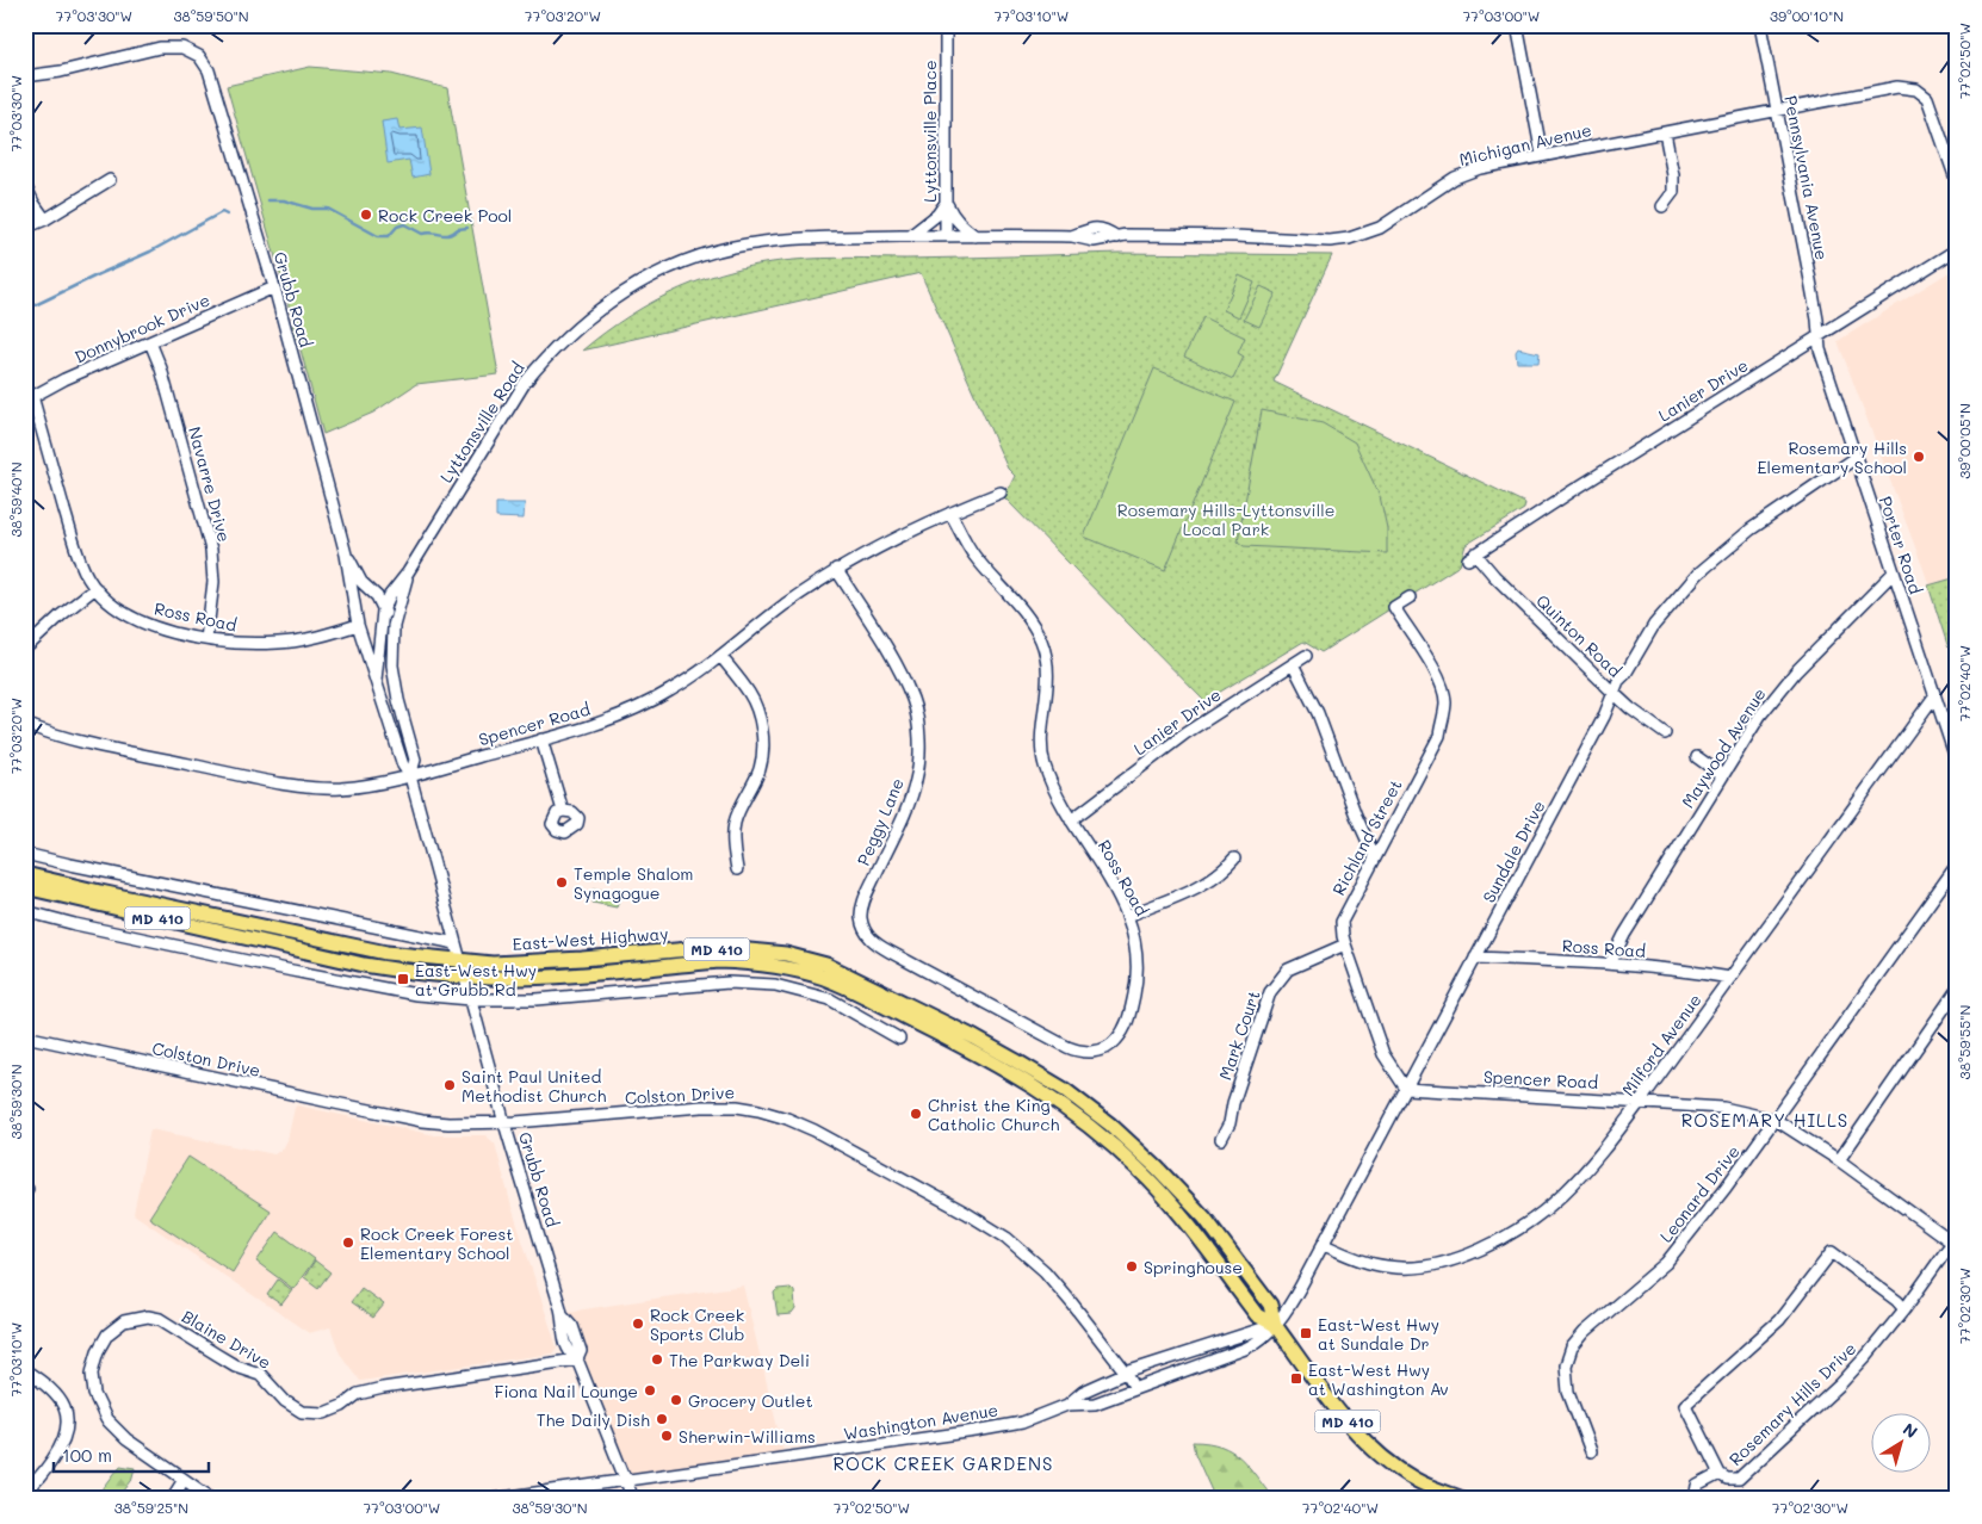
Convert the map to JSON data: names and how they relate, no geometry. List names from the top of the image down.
{
  "streets": {
    "main road": ["MD 410", "East-West Highway"],
    "street": [
      "Lyttonsville Place",
      "Michigan Avenue",
      "Pennsylvania Avenue",
      "Grubb Road",
      "Donnybrook Drive",
      "Lanier Drive",
      "Lyttonsville Road",
      "Navarre Drive",
      "Porter Road",
      "Ross Road",
      "Quinton Road",
      "Spencer Road",
      "Maywood Avenue",
      "Peggy Lane",
      "Richland Street",
      "Sundale Drive",
      "Mark Court",
      "Milford Avenue",
      "Colston Drive",
      "Leonard Drive",
      "Blaine Drive",
      "Rosemary Hills Drive",
      "Washington Avenue"
    ]
  },
  "crossings": [
    ["Lyttonsville Place", "Michigan Avenue"],
    ["Lyttonsville Place", "Lyttonsville Road"],
    ["Michigan Avenue", "Pennsylvania Avenue"],
    ["Michigan Avenue", "Lyttonsville Road"],
    ["Pennsylvania Avenue", "Lanier Drive"],
    ["Pennsylvania Avenue", "Porter Road"],
    ["Grubb Road", "Donnybrook Drive"],
    ["Grubb Road", "Lyttonsville Road"],
    ["Grubb Road", "Ross Road"],
    ["Grubb Road", "Spencer Road"],
    ["Grubb Road", "East-West Highway"],
    ["Grubb Road", "Colston Drive"],
    ["Grubb Road", "Blaine Drive"],
    ["Grubb Road", "Washington Avenue"],
    ["Donnybrook Drive", "Navarre Drive"],
    ["Donnybrook Drive", "Ross Road"],
    ["Lanier Drive", "Porter Road"],
    ["Lanier Drive", "Ross Road"],
    ["Lanier Drive", "Quinton Road"],
    ["Navarre Drive", "Ross Road"],
    ["Porter Road", "Maywood Avenue"],
    ["Porter Road", "Sundale Drive"],
    ["Porter Road", "Milford Avenue"],
    ["Ross Road", "Spencer Road"],
    ["Ross Road", "Maywood Avenue"],
    ["Ross Road", "Peggy Lane"],
    ["Ross Road", "Sundale Drive"],
    ["Ross Road", "Milford Avenue"],
    ["Quinton Road", "Sundale Drive"],
    ["Spencer Road", "Peggy Lane"],
    ["Spencer Road", "Richland Street"],
    ["Spencer Road", "Sundale Drive"],
    ["Spencer Road", "Milford Avenue"],
    ["Spencer Road", "Leonard Drive"],
    ["Spencer Road", "Rosemary Hills Drive"],
    ["Richland Street", "Sundale Drive"],
    ["Richland Street", "Mark Court"],
    ["Sundale Drive", "East-West Highway"],
    ["Sundale Drive", "Milford Avenue"],
    ["Sundale Drive", "Washington Avenue"],
    ["East-West Highway", "Washington Avenue"],
    ["Colston Drive", "Washington Avenue"]
  ],
  "districts": ["ROSEMARY HILLS", "ROCK CREEK GARDENS"],
  "parks": ["Rosemary Hills-Lyttonsville Local Park"],
  "places": {
    "other": [
      "Rock Creek Pool",
      "Rosemary Hills Elementary School",
      "Temple Shalom Synagogue",
      "Saint Paul United Methodist Church",
      "Christ the King Catholic Church",
      "Rock Creek Forest Elementary School",
      "Springhouse",
      "Rock Creek Sports Club",
      "The Parkway Deli",
      "Fiona Nail Lounge",
      "Grocery Outlet",
      "The Daily Dish",
      "Sherwin-Williams"
    ],
    "transit": ["East-West Hwy at Grubb Rd", "East-West Hwy at Sundale Dr", "East-West Hwy at Washington Av"]
  },
  "scale_bar": "100 m",
  "north": "top right",
  "coordinates": [
    "77°03'30\"W",
    "38°59'50\"N",
    "77°03'20\"W",
    "77°03'10\"W",
    "77°03'00\"W",
    "39°00'10\"N",
    "77°02'50\"W",
    "39°00'05\"N",
    "38°59'40\"N",
    "77°02'40\"W",
    "38°59'55\"N",
    "38°59'30\"N",
    "77°02'30\"W",
    "38°59'25\"N"
  ]
}
